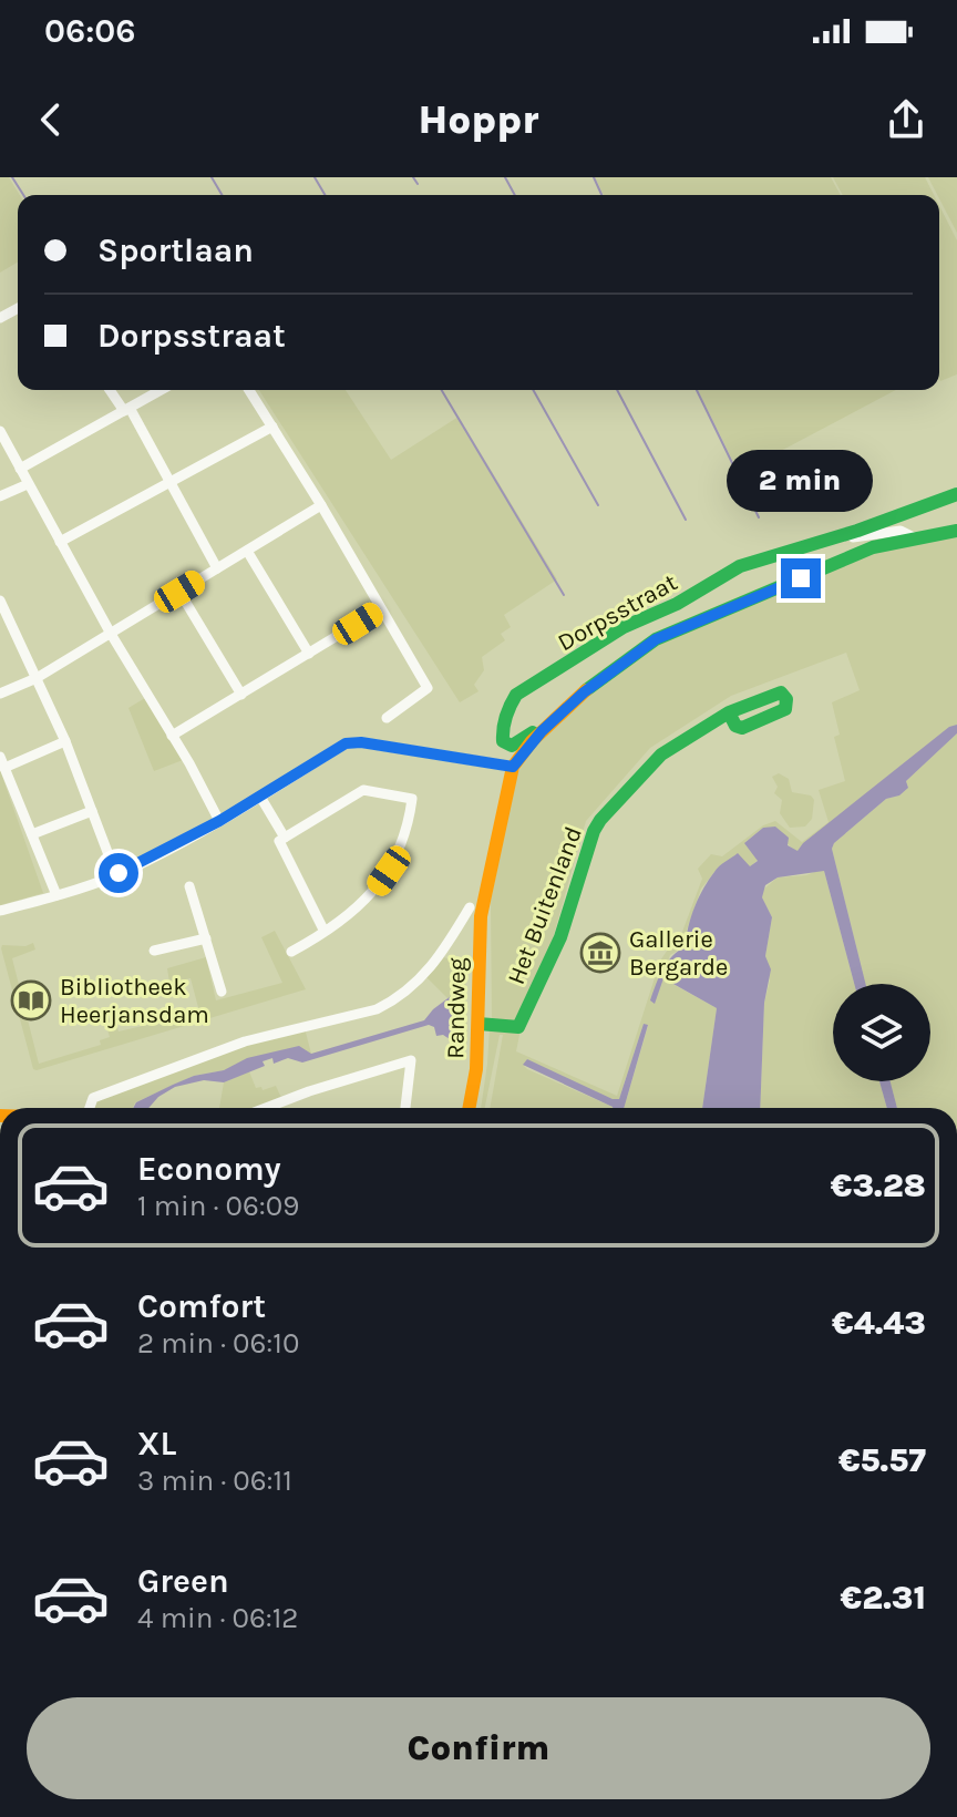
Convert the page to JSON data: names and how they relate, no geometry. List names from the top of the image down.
{
  "streets": {
    "street": ["Dorpsstraat", "Het Buitenland", "Randweg"]
  },
  "crossings": [
    ["Dorpsstraat", "Randweg"],
    ["Het Buitenland", "Randweg"]
  ],
  "places": {
    "museum": ["Gallerie Bergarde"],
    "library": ["Bibliotheek Heerjansdam"]
  },
  "page": {
    "status": "06:06",
    "header": "Hoppr",
    "banner": ["Sportlaan", "Dorpsstraat"],
    "bubble": "2 min",
    "list": [
      {
        "name": "Economy",
        "note": "1 min · 06:09",
        "value": "€3.28"
      },
      {
        "name": "Comfort",
        "note": "2 min · 06:10",
        "value": "€4.43"
      },
      {
        "name": "XL",
        "note": "3 min · 06:11",
        "value": "€5.57"
      },
      {
        "name": "Green",
        "note": "4 min · 06:12",
        "value": "€2.31"
      }
    ],
    "buttons": "Confirm"
  }
}
